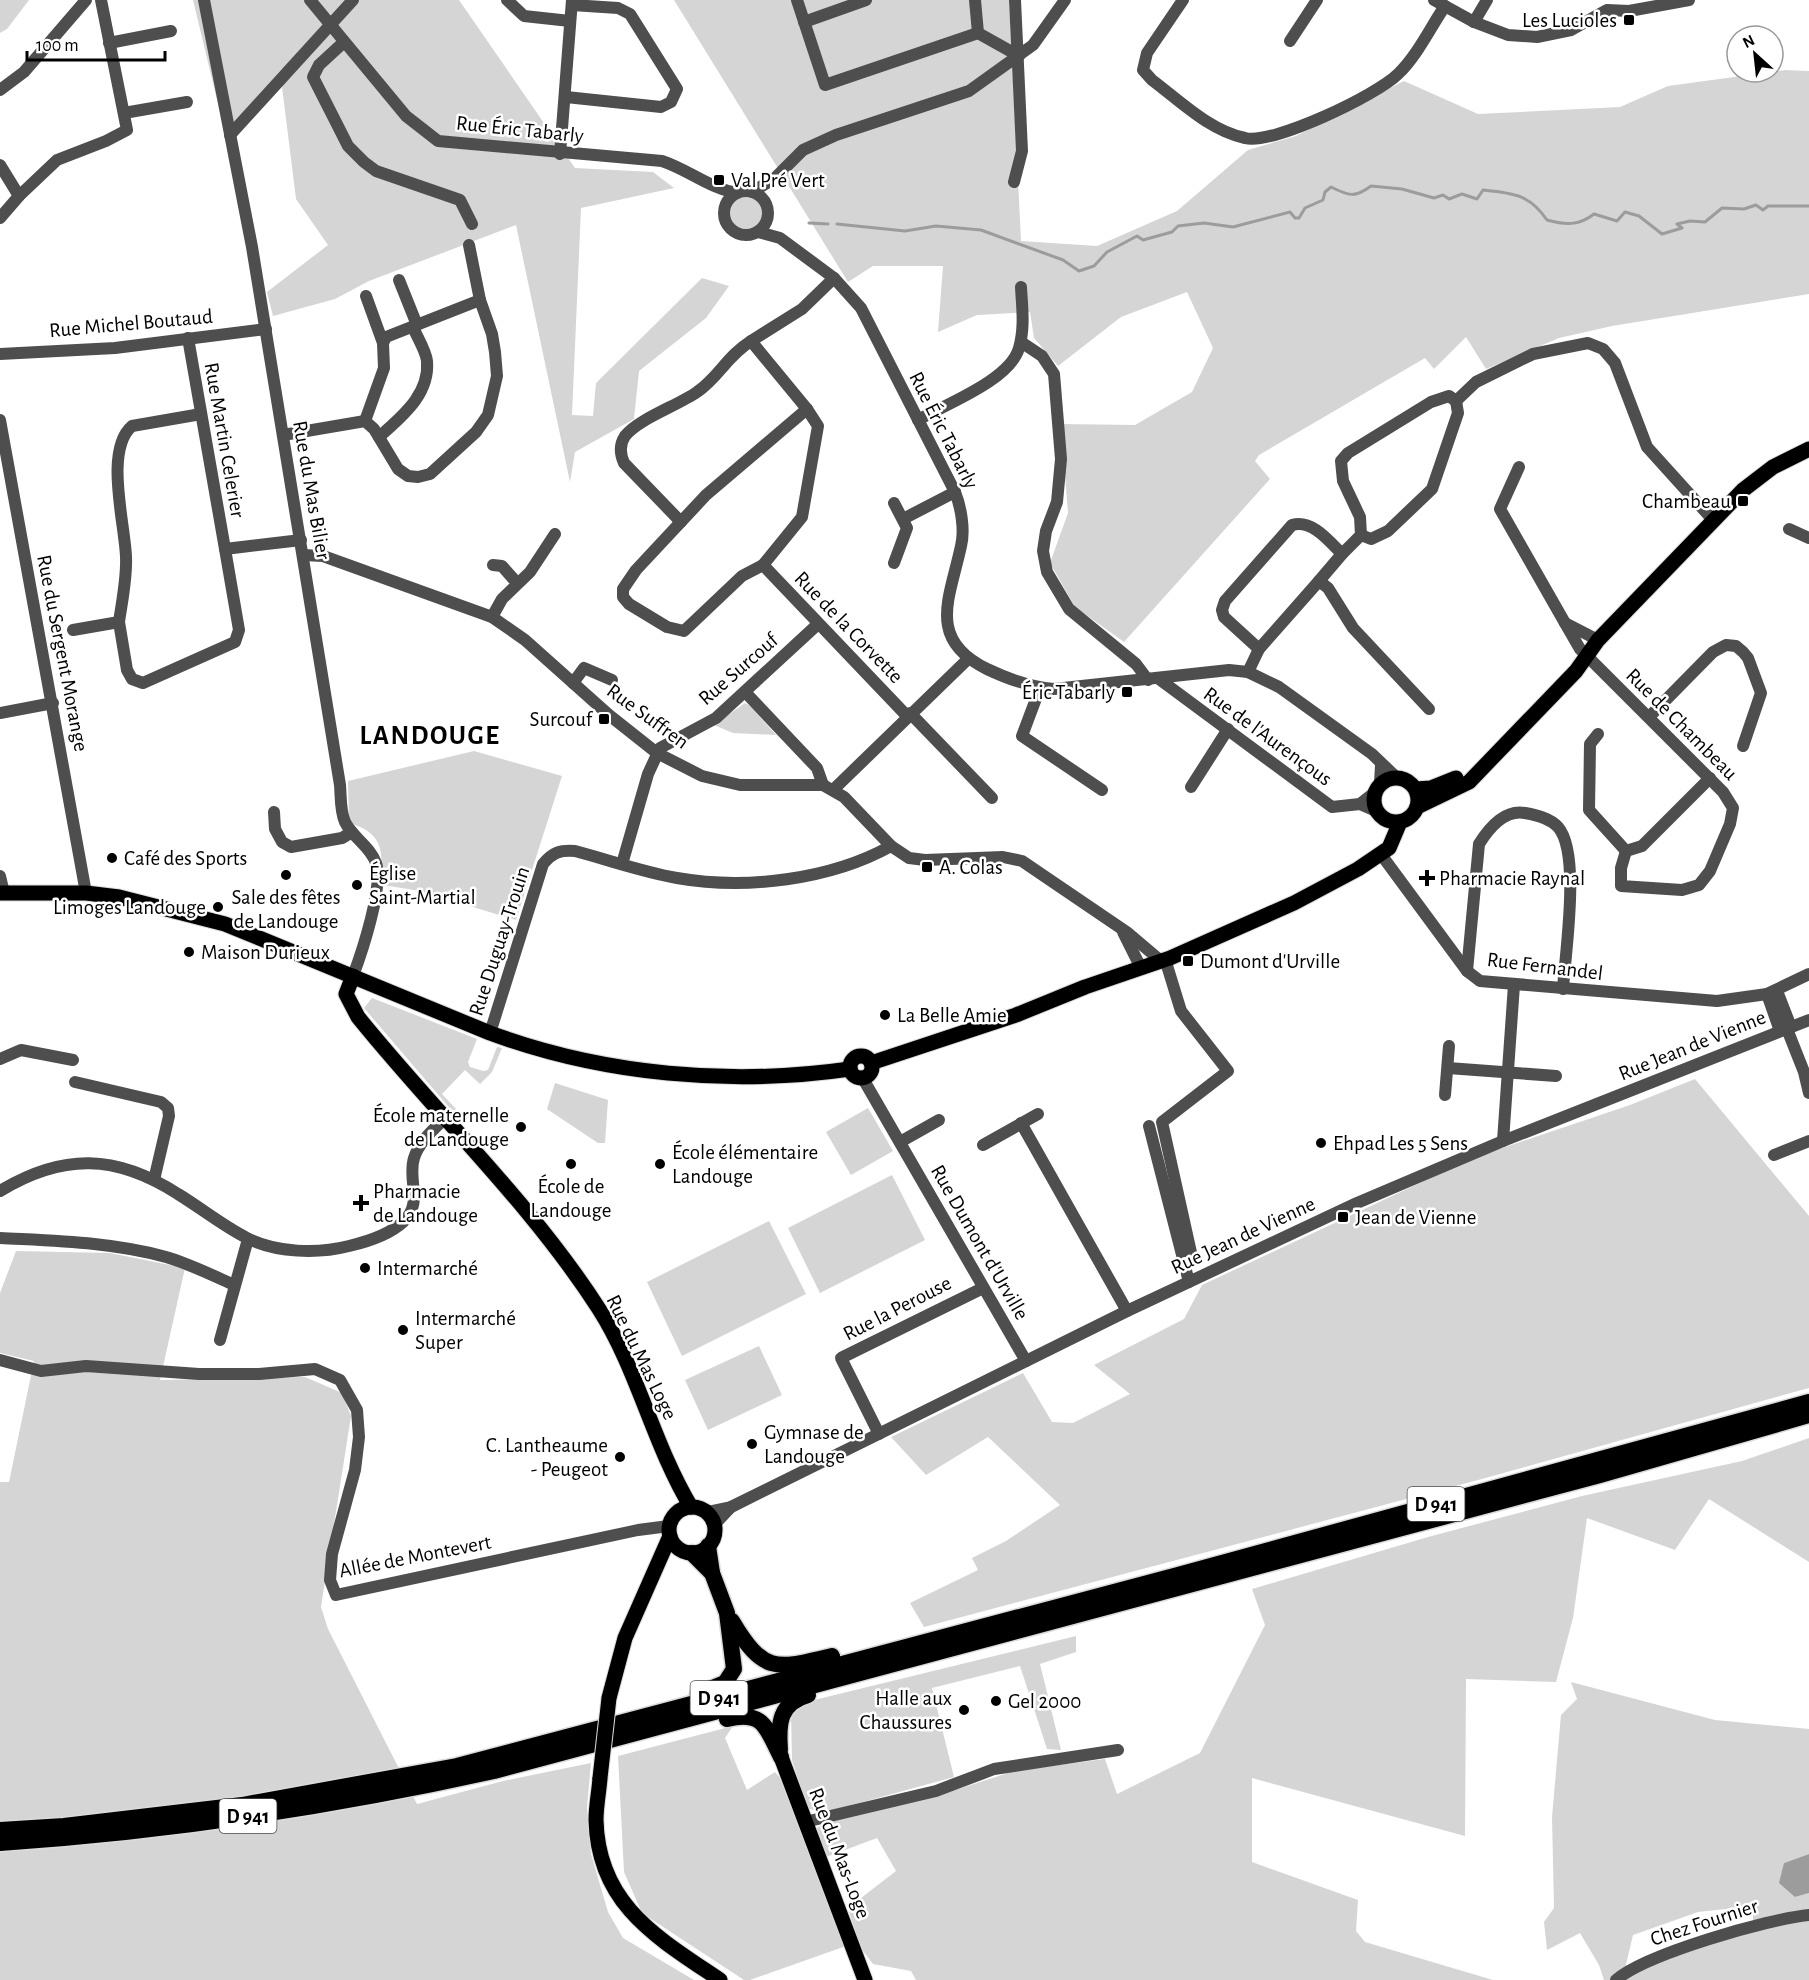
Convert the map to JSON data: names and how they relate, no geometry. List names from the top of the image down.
{
  "streets": {
    "highway": ["D 941"],
    "main road": ["Rue du Mas Loge", "Rue du Mas-Loge"],
    "street": [
      "Rue Éric Tabarly",
      "Rue Michel Boutaud",
      "Rue Martin Celerier",
      "Rue du Mas Bilier",
      "Rue de la Corvette",
      "Rue du Sergent Morange",
      "Rue Surcouf",
      "Rue Suffren",
      "Rue de Chambeau",
      "Rue de l'Aurençous",
      "Rue Duguay-Trouin",
      "Rue Fernandel",
      "Rue Jean de Vienne",
      "Rue Dumont d'Urville",
      "Rue la Perouse",
      "Allée de Montevert",
      "Chez Fournier"
    ]
  },
  "crossings": [
    ["Rue Éric Tabarly", "Rue de l'Aurençous"],
    ["Rue Michel Boutaud", "Rue Martin Celerier"],
    ["Rue Michel Boutaud", "Rue du Mas Bilier"],
    ["Rue du Mas Bilier", "Rue Suffren"],
    ["Rue du Mas Bilier", "Rue du Mas Loge"],
    ["Rue de la Corvette", "Rue Surcouf"],
    ["Rue Surcouf", "Rue Suffren"],
    ["Rue Jean de Vienne", "Rue Dumont d'Urville"],
    ["Rue Jean de Vienne", "Rue la Perouse"],
    ["Rue Jean de Vienne", "Rue du Mas Loge"],
    ["Rue Jean de Vienne", "Allée de Montevert"],
    ["Rue Dumont d'Urville", "Rue la Perouse"],
    ["Rue du Mas Loge", "Allée de Montevert"]
  ],
  "districts": ["LANDOUGE"],
  "places": {
    "transit": [
      "Les Lucioles",
      "Val Pré Vert",
      "Chambeau",
      "Éric Tabarly",
      "Surcouf",
      "A. Colas",
      "Dumont d'Urville",
      "Jean de Vienne"
    ],
    "other": [
      "Café des Sports",
      "Sale des fêtes de Landouge",
      "Église Saint-Martial",
      "Limoges Landouge",
      "Maison Durieux",
      "La Belle Amie",
      "École maternelle de Landouge",
      "Ehpad Les 5 Sens",
      "École de Landouge",
      "École élémentaire Landouge",
      "Intermarché",
      "Intermarché Super",
      "Gymnase de Landouge",
      "C. Lantheaume - Peugeot",
      "Gel 2000",
      "Halle aux Chaussures"
    ],
    "health": ["Pharmacie Raynal", "Pharmacie de Landouge"]
  },
  "scale_bar": "100 m",
  "north": "top left"
}
